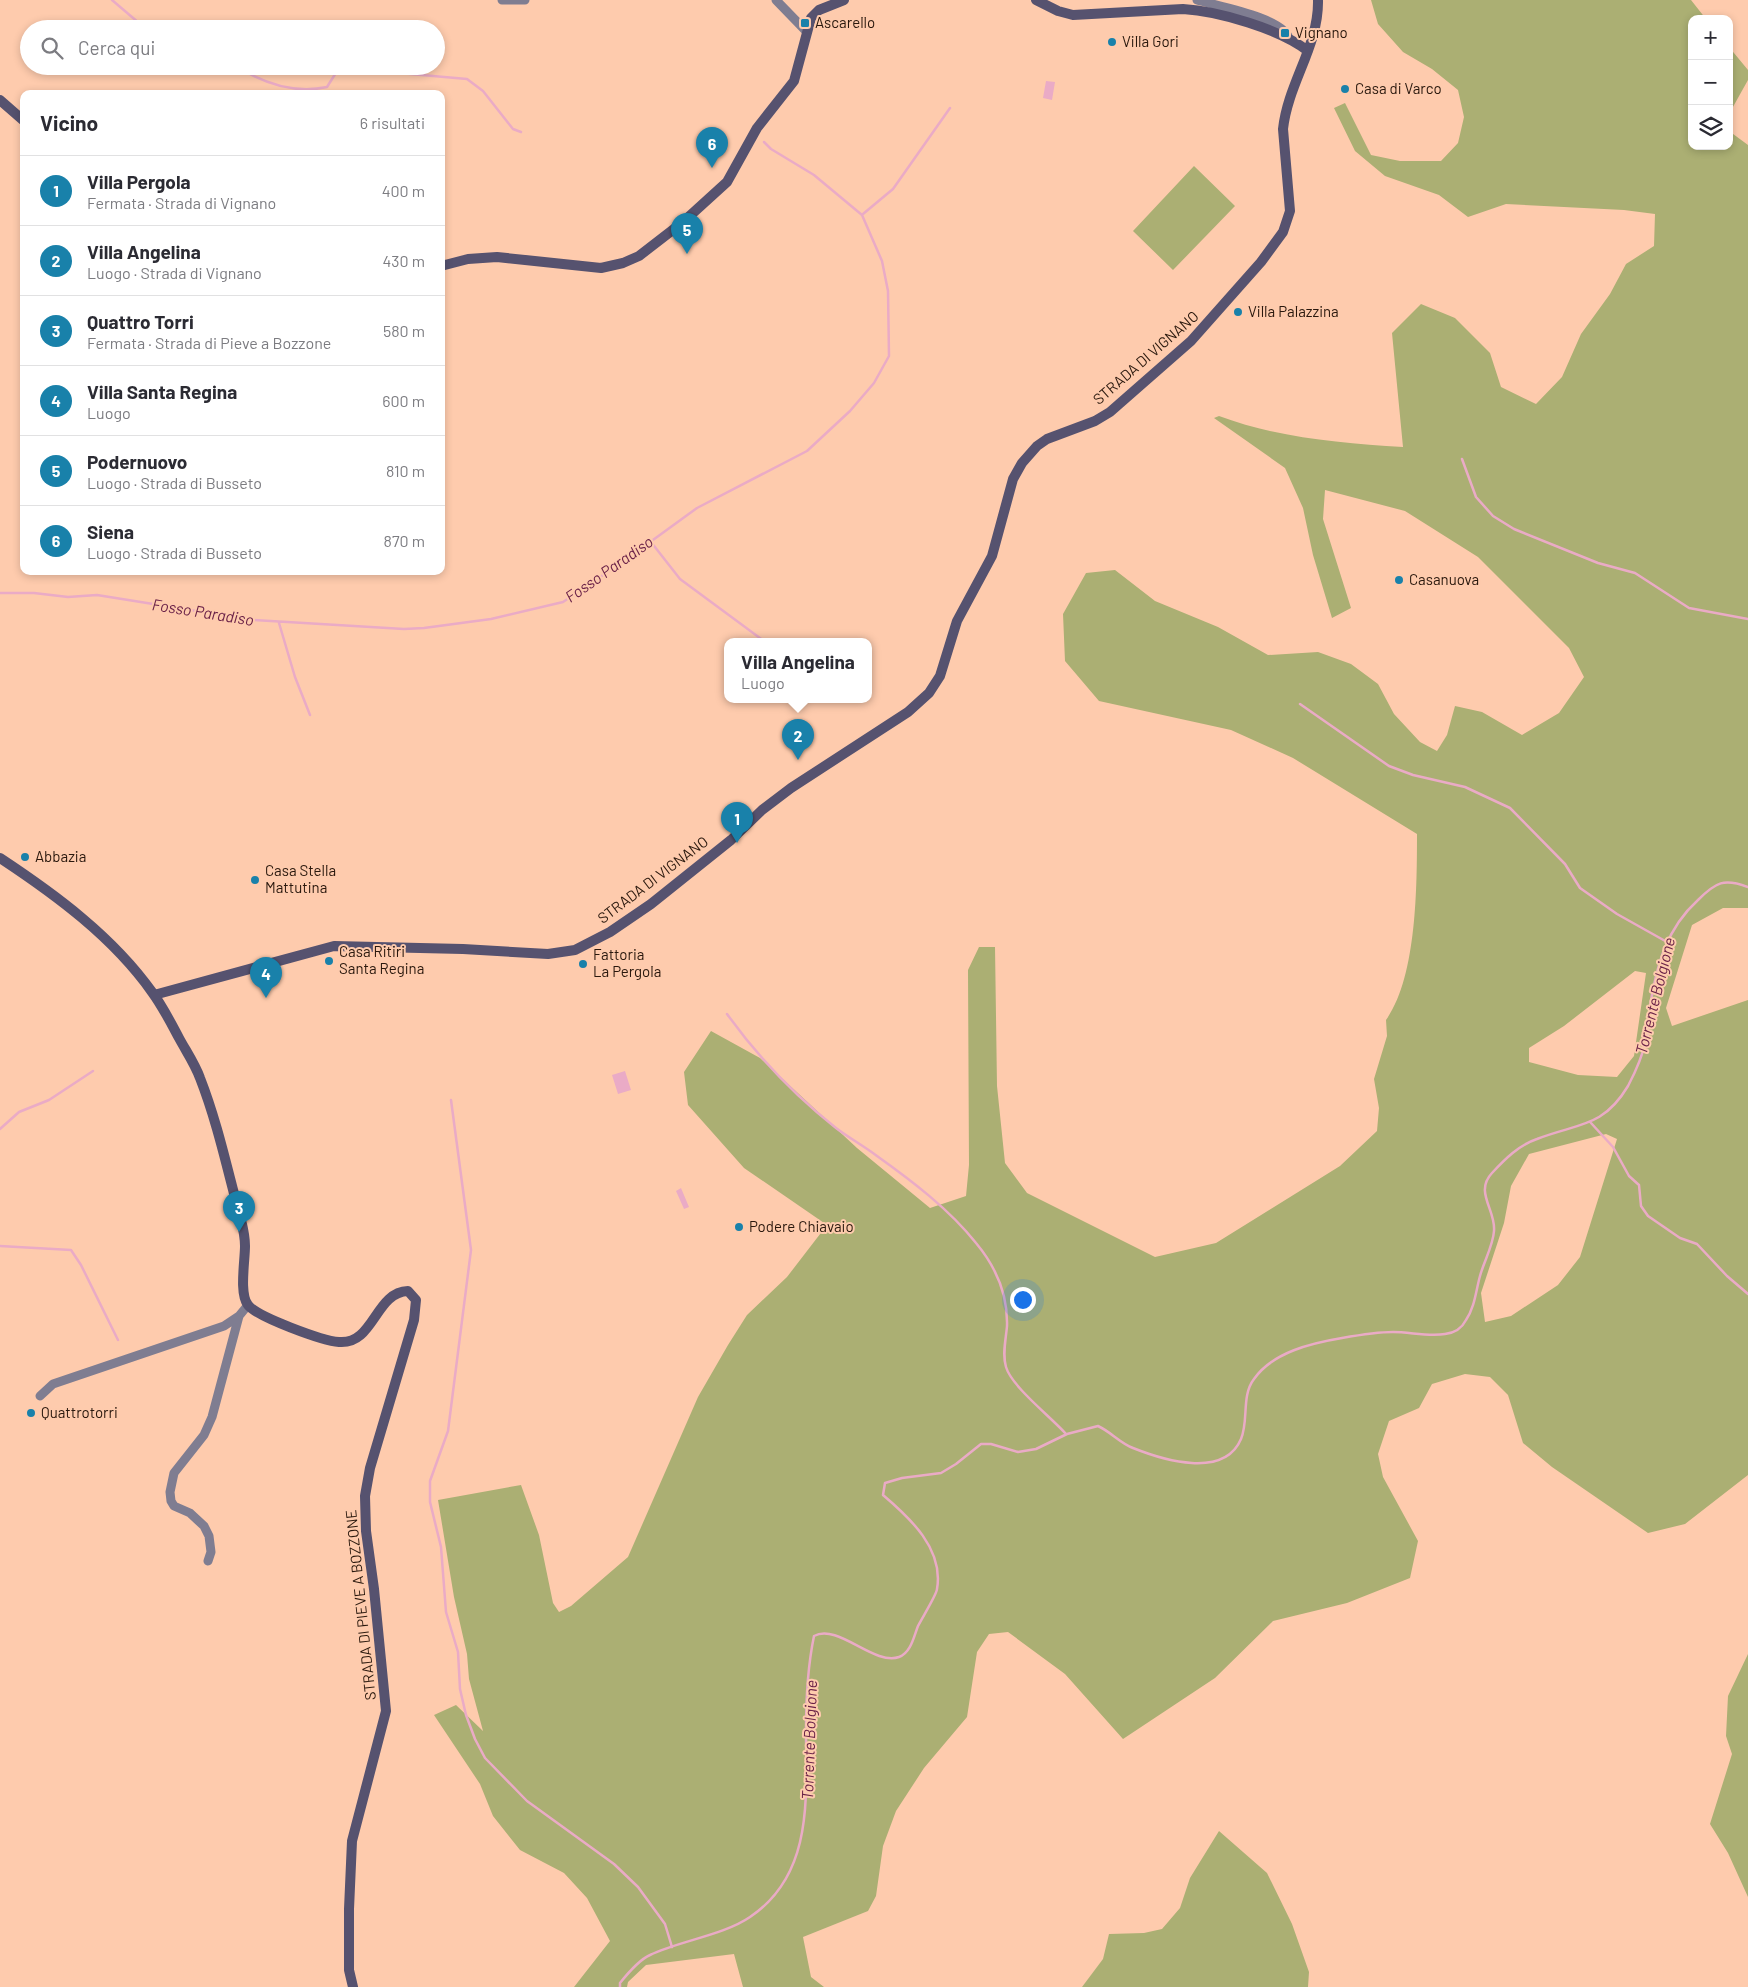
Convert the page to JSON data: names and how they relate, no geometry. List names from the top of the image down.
{
  "streets": {
    "street": ["STRADA DI VIGNANO", "STRADA DI PIEVE A BOZZONE"]
  },
  "water": ["Fosso Paradiso", "Torrente Bolgione"],
  "places": {
    "transit": ["Ascarello", "Vignano"],
    "other": [
      "Villa Gori",
      "Casa di Varco",
      "Villa Palazzina",
      "Casanuova",
      "Abbazia",
      "Casa Stella Mattutina",
      "Casa Ritiri Santa Regina",
      "Fattoria La Pergola",
      "Podere Chiavaio",
      "Quattrotorri"
    ]
  },
  "page": {
    "map_buttons": ["+", "−"],
    "search": "Cerca qui",
    "heading": ["Vicino", "6 risultati"],
    "pins": [
      "6",
      "5",
      "2",
      "1",
      "4",
      "3"
    ],
    "list": [
      {
        "mark": "1",
        "name": "Villa Pergola",
        "note": "Fermata · Strada di Vignano",
        "value": "400 m"
      },
      {
        "mark": "2",
        "name": "Villa Angelina",
        "note": "Luogo · Strada di Vignano",
        "value": "430 m"
      },
      {
        "mark": "3",
        "name": "Quattro Torri",
        "note": "Fermata · Strada di Pieve a Bozzone",
        "value": "580 m"
      },
      {
        "mark": "4",
        "name": "Villa Santa Regina",
        "note": "Luogo",
        "value": "600 m"
      },
      {
        "mark": "5",
        "name": "Podernuovo",
        "note": "Luogo · Strada di Busseto",
        "value": "810 m"
      },
      {
        "mark": "6",
        "name": "Siena",
        "note": "Luogo · Strada di Busseto",
        "value": "870 m"
      }
    ],
    "popup": ["Villa Angelina", "Luogo"]
  }
}
